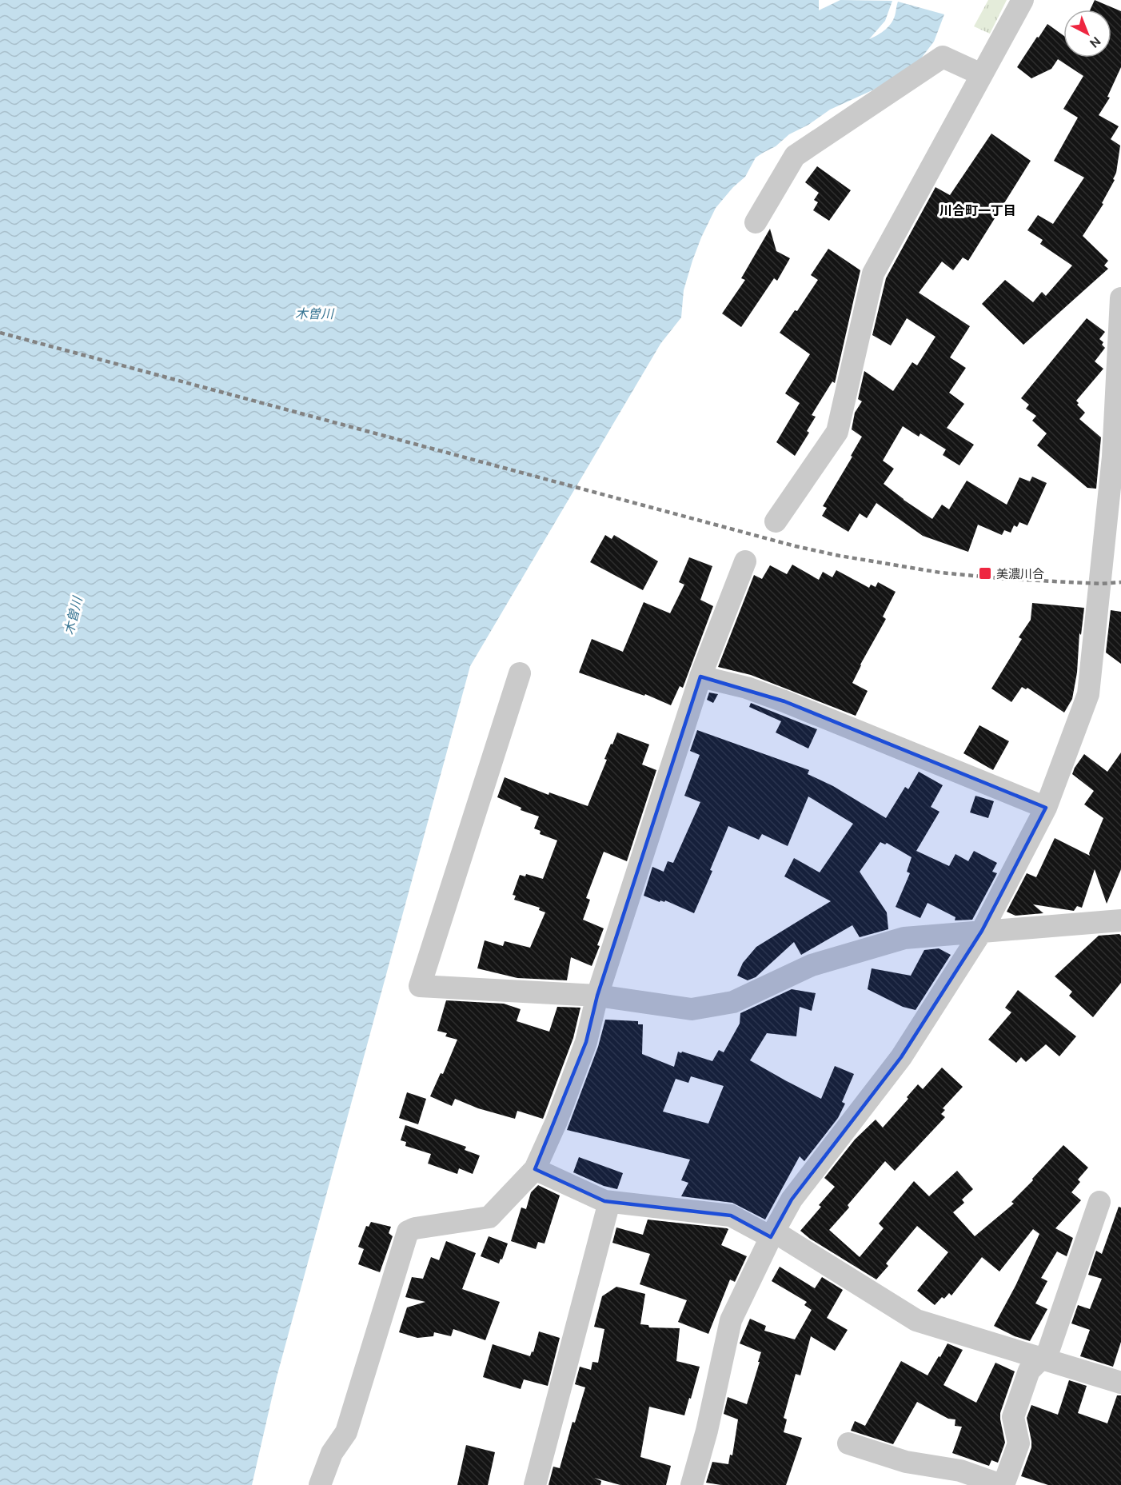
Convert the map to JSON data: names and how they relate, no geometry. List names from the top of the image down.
{
  "districts": ["川合町一丁目"],
  "water": ["木曽川"],
  "places": {
    "transit": ["美濃川合"]
  },
  "north": "bottom right"
}
